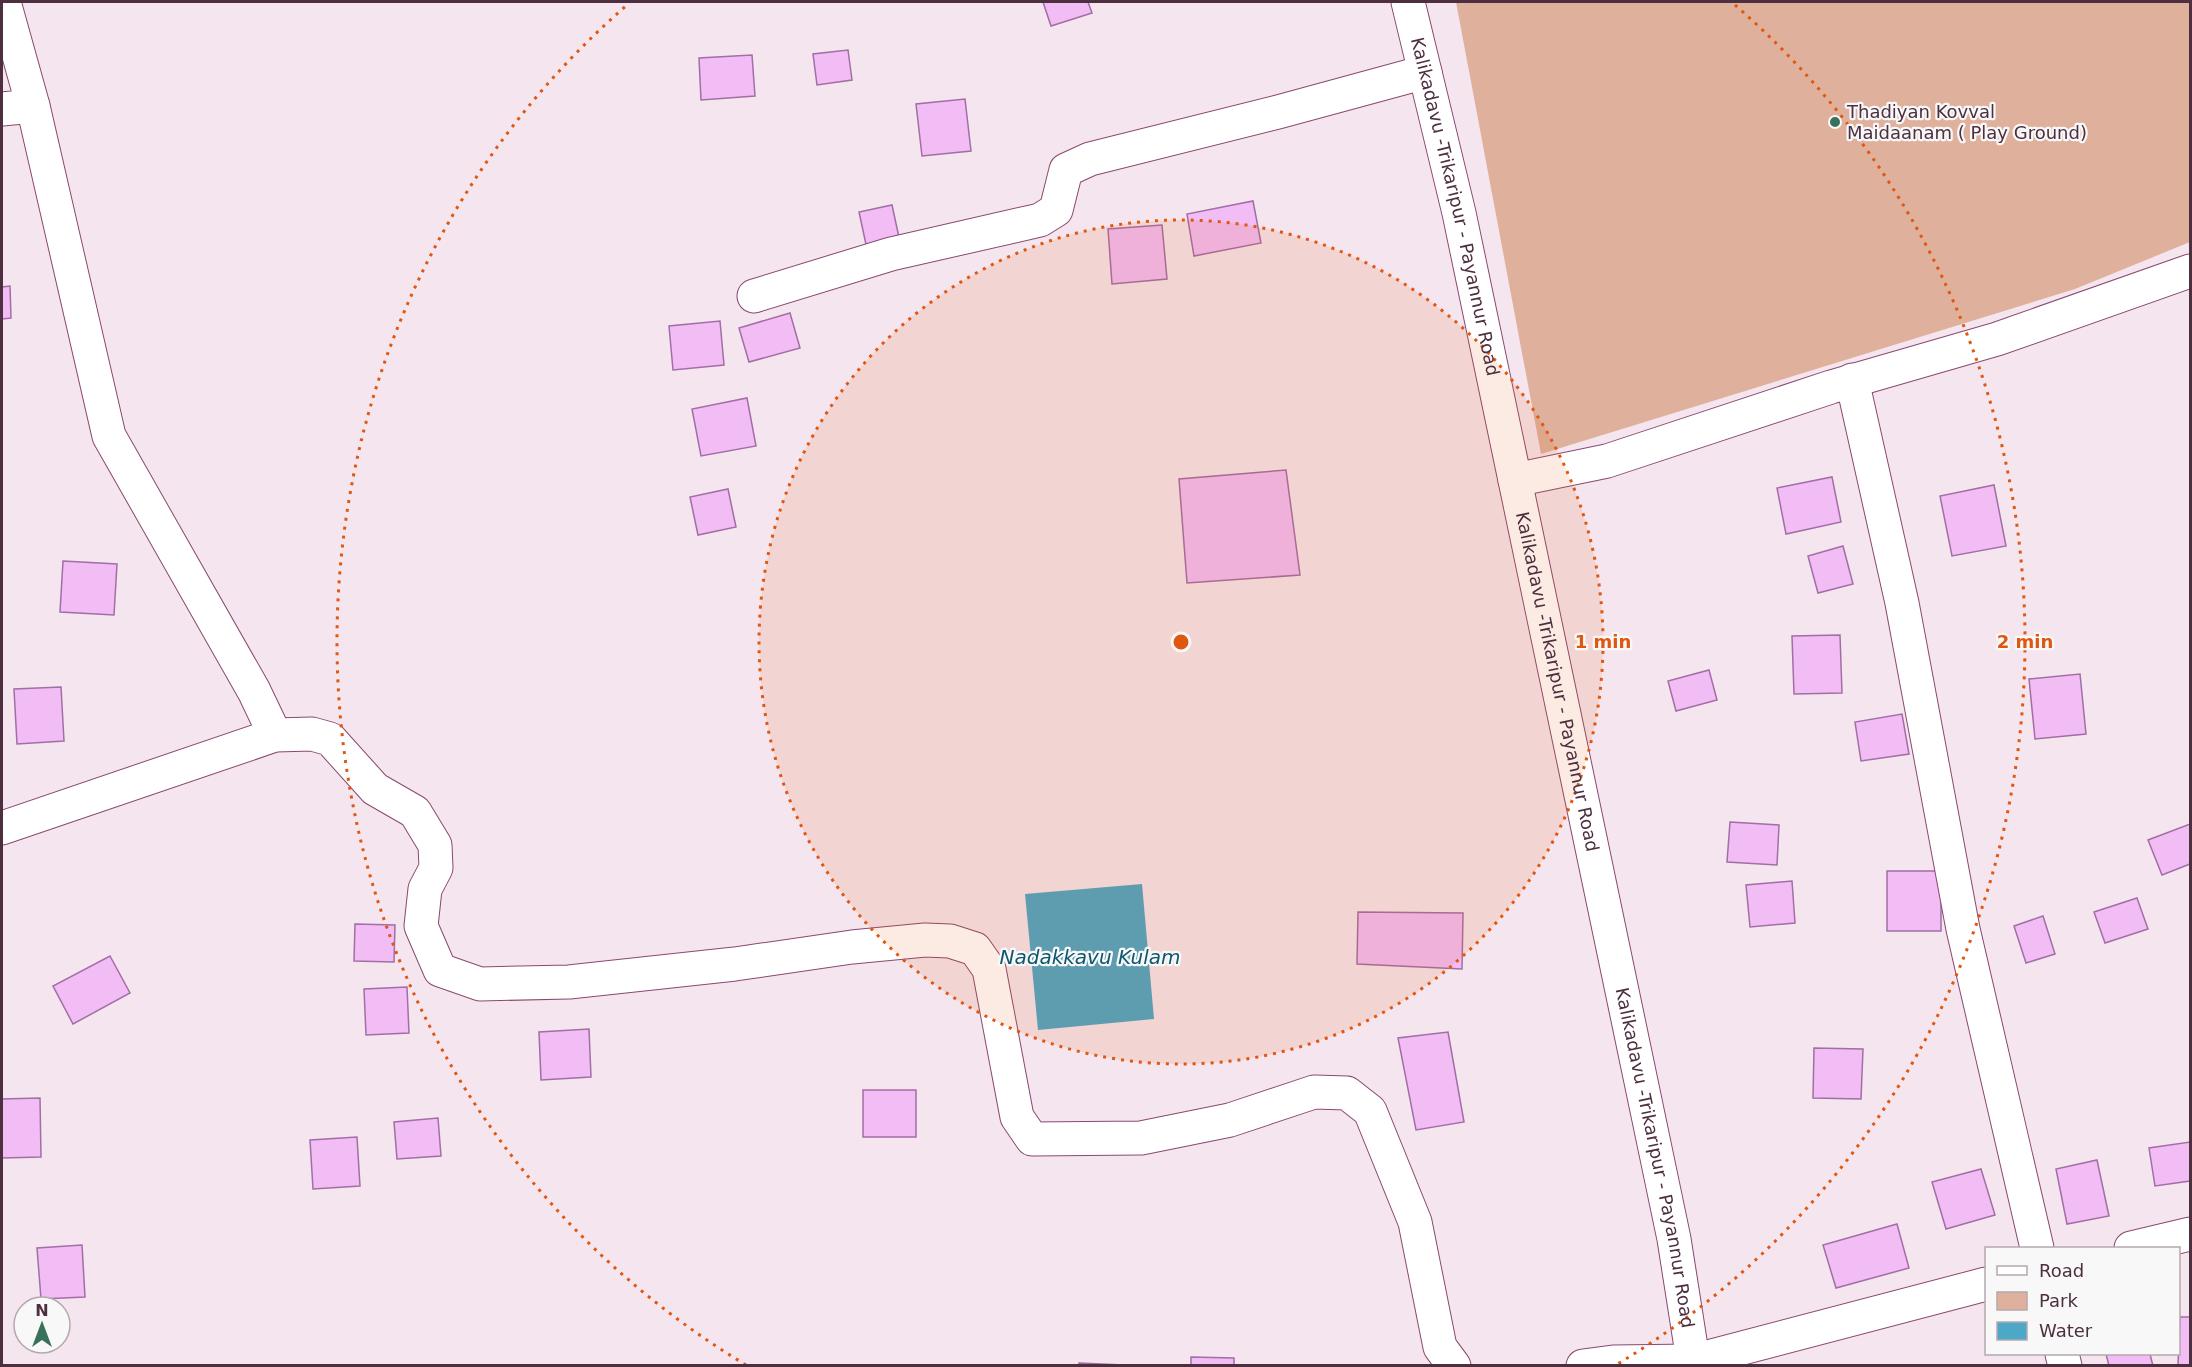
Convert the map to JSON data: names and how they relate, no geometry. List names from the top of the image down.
{
  "streets": {
    "street": ["Kalikadavu -Trikaripur - Payannur Road"]
  },
  "water": ["Nadakkavu Kulam"],
  "places": ["Thadiyan Kovval Maidaanam ( Play Ground)"],
  "legend": ["Road", "Park", "Water"],
  "north": "top",
  "rings": ["1 min", "2 min"]
}
